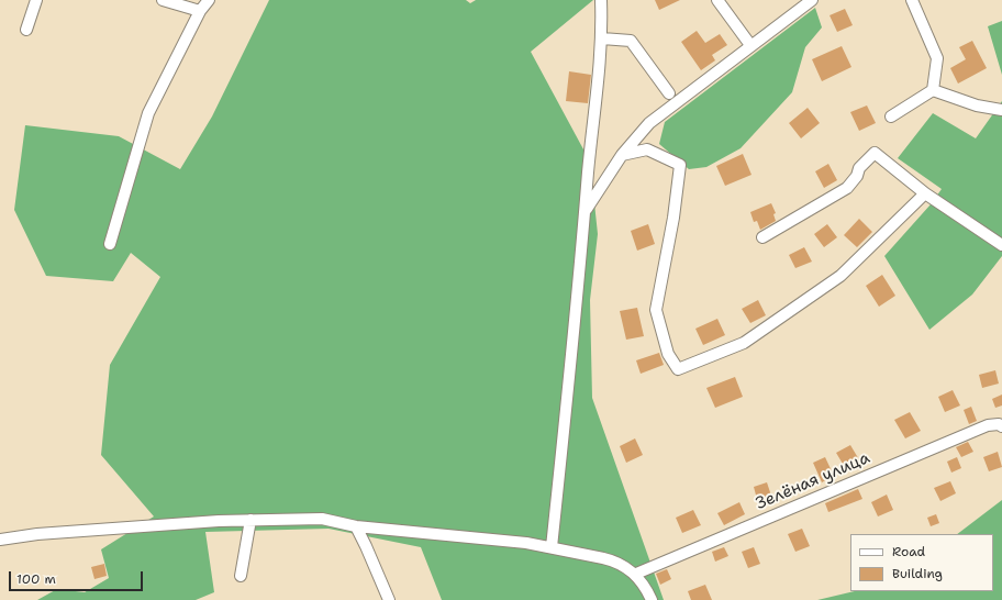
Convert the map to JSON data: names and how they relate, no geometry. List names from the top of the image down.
{
  "streets": {
    "street": ["Зелёная улица"]
  },
  "legend": ["Road", "Building"],
  "scale_bar": "100 m"
}
